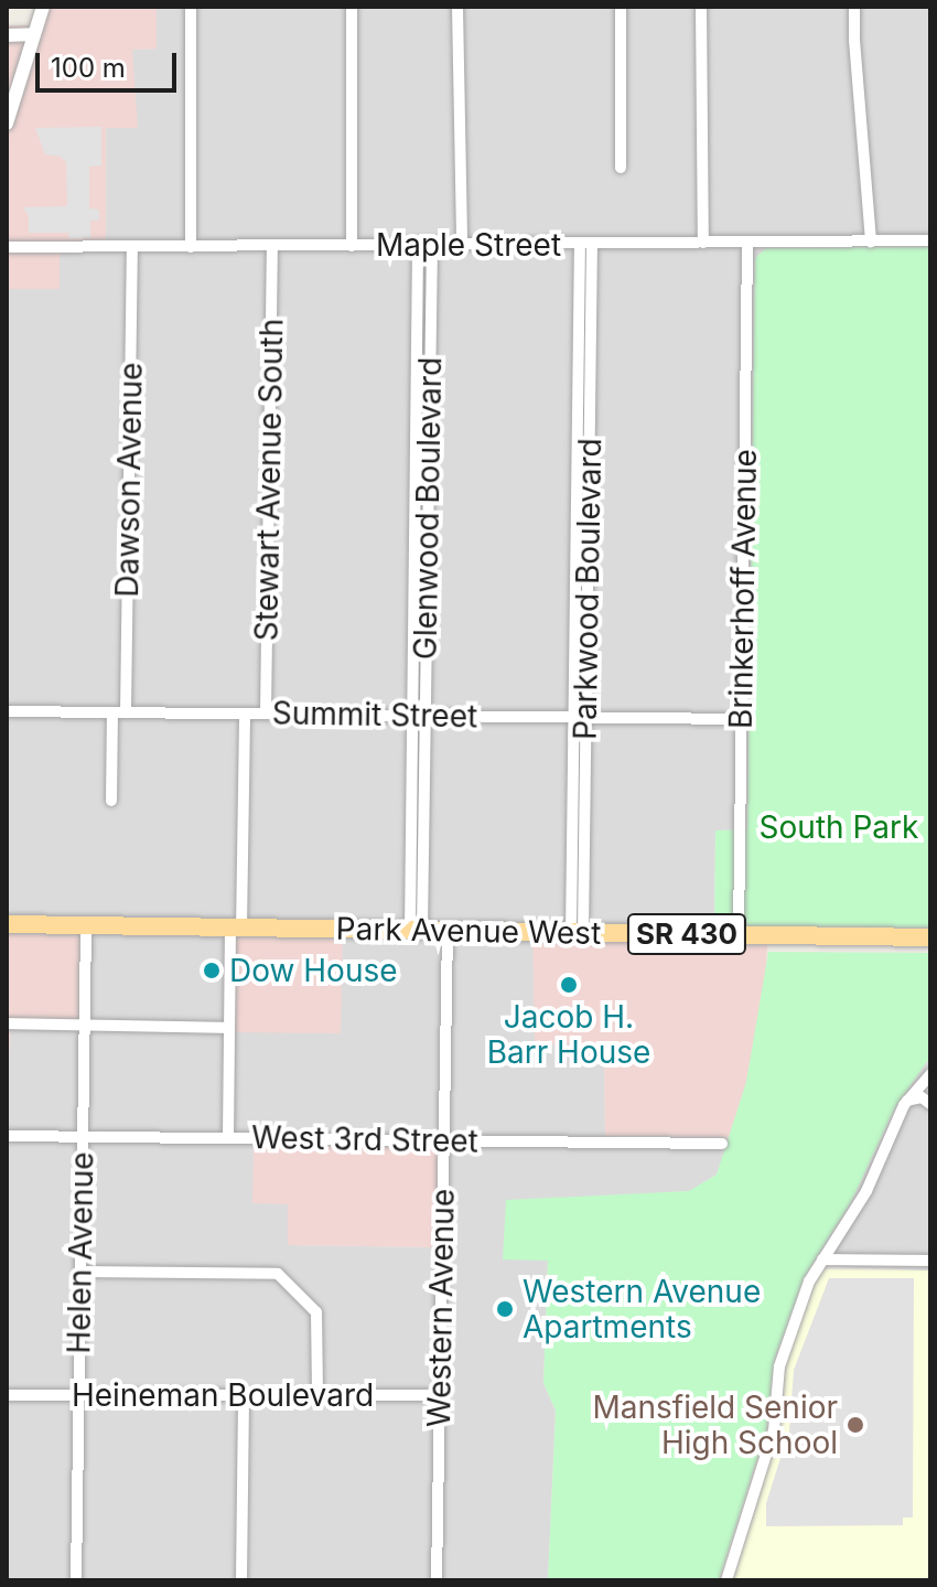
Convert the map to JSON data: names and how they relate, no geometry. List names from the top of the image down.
{
  "streets": {
    "main road": ["Park Avenue West", "SR 430"],
    "street": [
      "Maple Street",
      "Dawson Avenue",
      "Stewart Avenue South",
      "Glenwood Boulevard",
      "Parkwood Boulevard",
      "Brinkerhoff Avenue",
      "Summit Street",
      "West 3rd Street",
      "Helen Avenue",
      "Western Avenue",
      "Heineman Boulevard"
    ]
  },
  "crossings": [
    ["Maple Street", "Dawson Avenue"],
    ["Maple Street", "Stewart Avenue South"],
    ["Maple Street", "Glenwood Boulevard"],
    ["Maple Street", "Parkwood Boulevard"],
    ["Maple Street", "Brinkerhoff Avenue"],
    ["Dawson Avenue", "Summit Street"],
    ["Stewart Avenue South", "Summit Street"],
    ["Glenwood Boulevard", "Summit Street"],
    ["Glenwood Boulevard", "Park Avenue West"],
    ["Parkwood Boulevard", "Summit Street"],
    ["Parkwood Boulevard", "Park Avenue West"],
    ["Brinkerhoff Avenue", "Summit Street"],
    ["Brinkerhoff Avenue", "Park Avenue West"],
    ["Park Avenue West", "Helen Avenue"],
    ["Park Avenue West", "Western Avenue"],
    ["West 3rd Street", "Helen Avenue"],
    ["West 3rd Street", "Western Avenue"],
    ["Helen Avenue", "Heineman Boulevard"],
    ["Western Avenue", "Heineman Boulevard"]
  ],
  "parks": ["South Park"],
  "places": [
    "Dow House",
    "Jacob H. Barr House",
    "Western Avenue Apartments",
    "Mansfield Senior High School"
  ],
  "scale_bar": "100 m"
}
